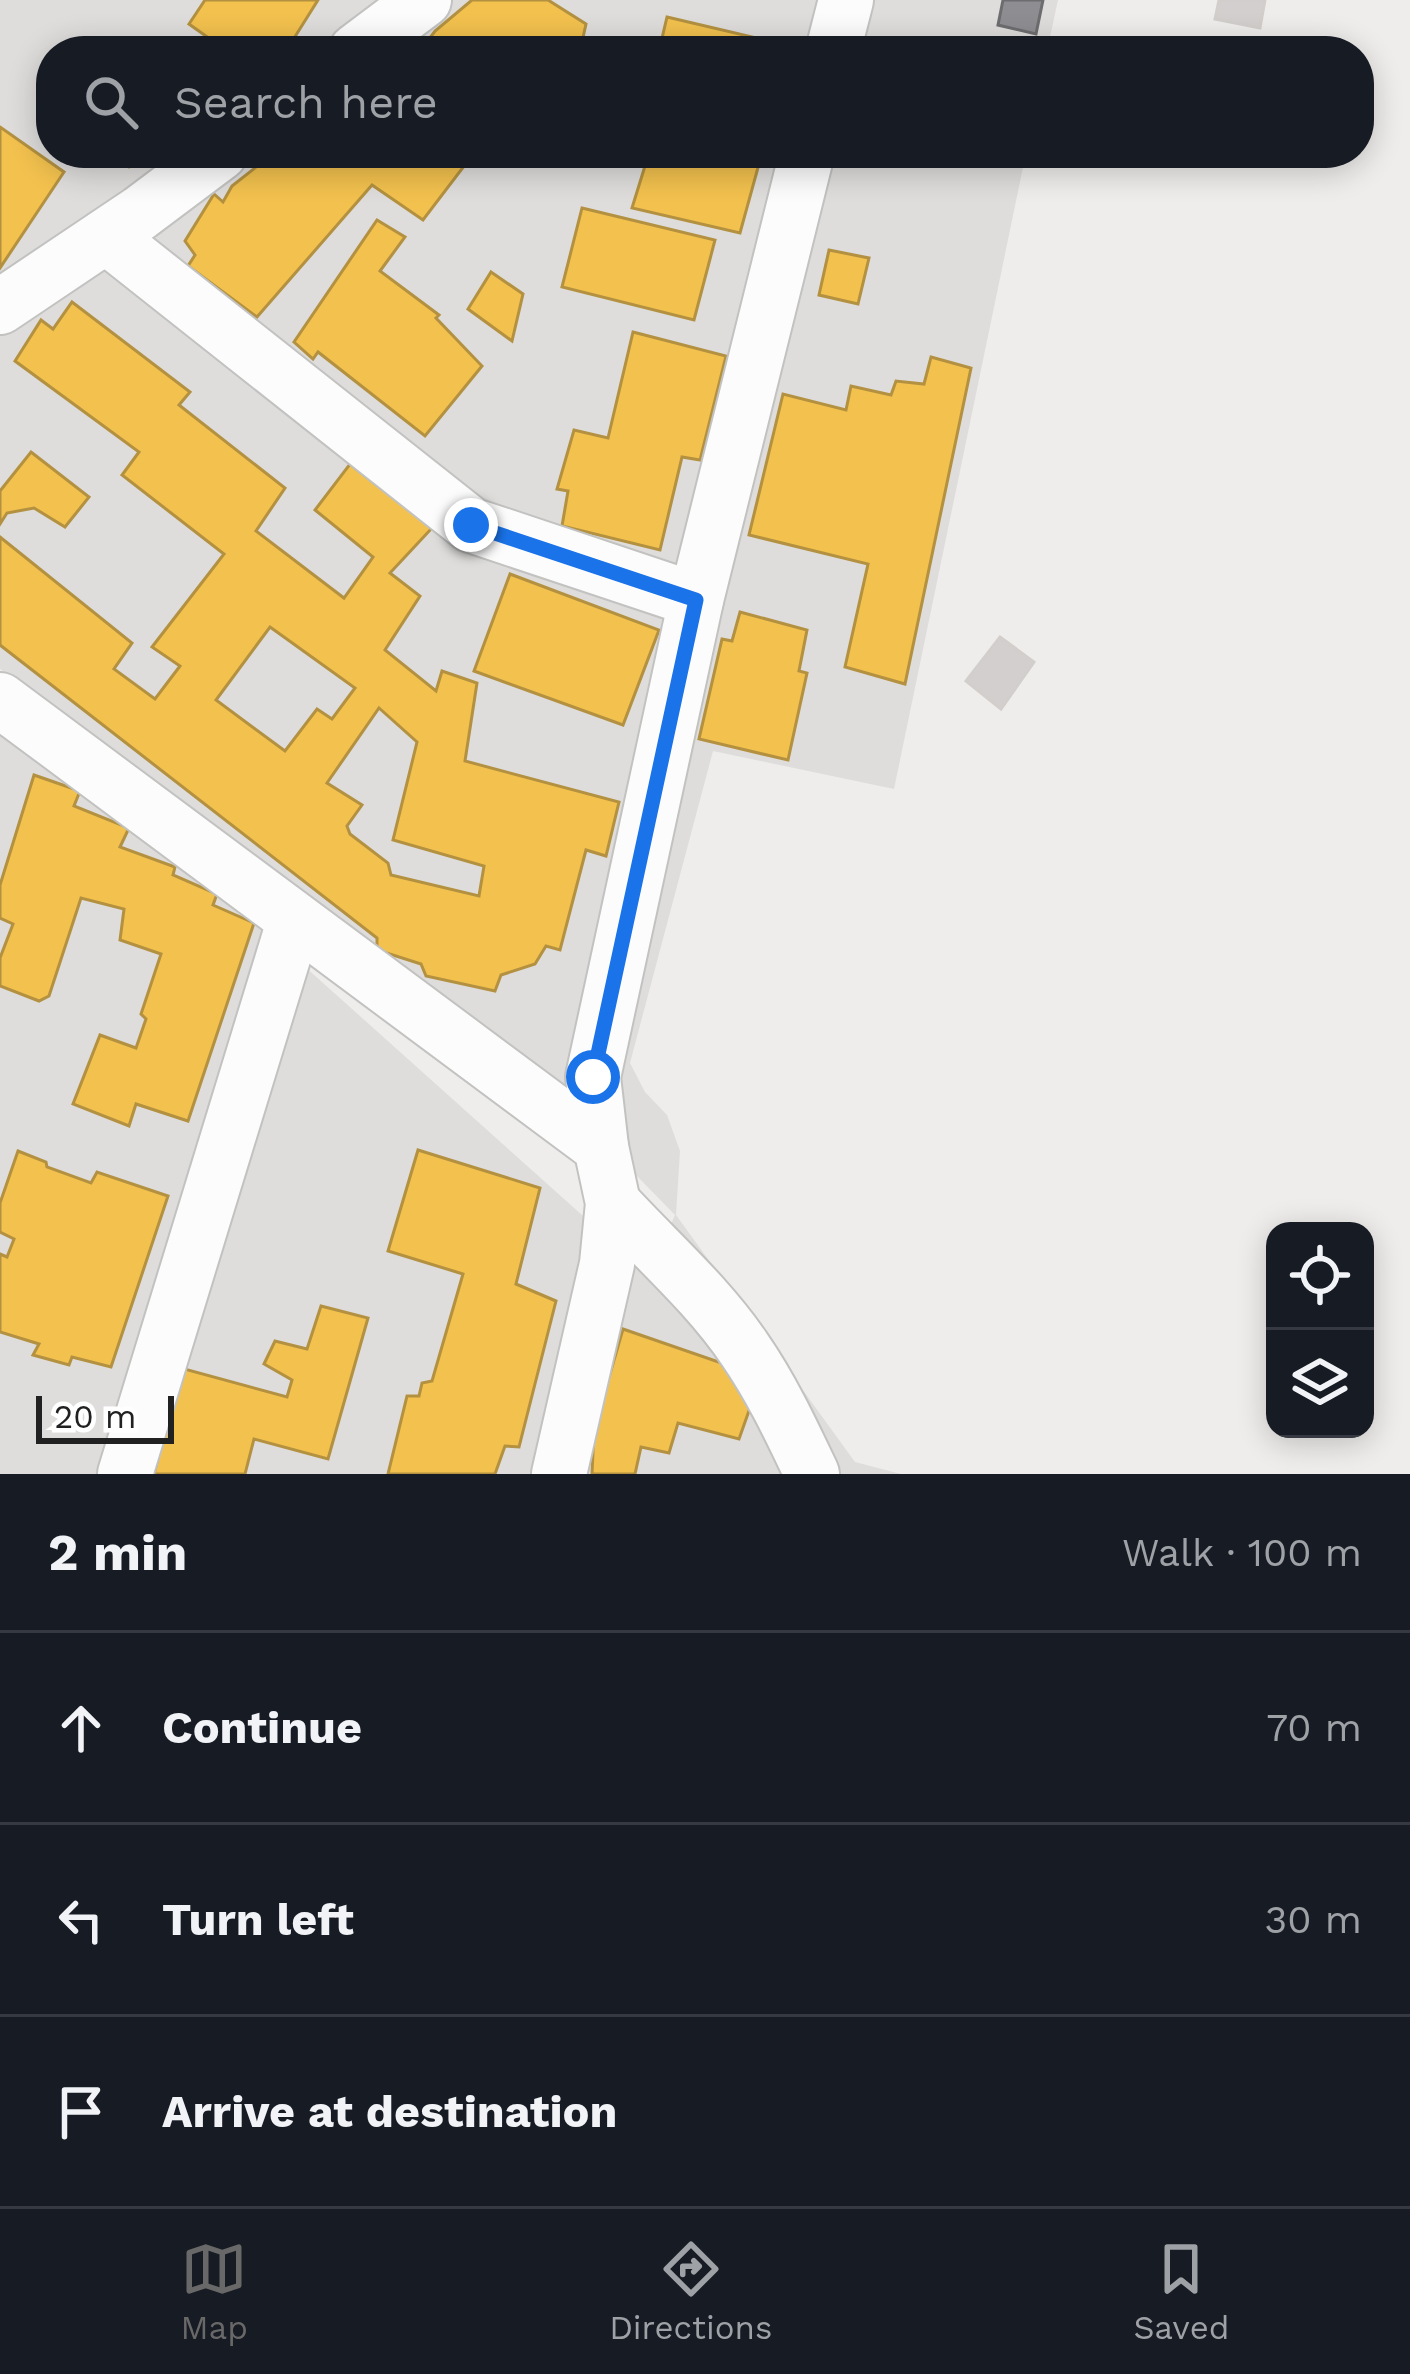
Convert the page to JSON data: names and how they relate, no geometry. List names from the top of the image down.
{
  "scale_bar": "20 m",
  "page": {
    "search": "Search here",
    "scale": "20 m",
    "heading": ["2 min", "Walk · 100 m"],
    "list": [
      ["Continue", "70 m"],
      ["Turn left", "30 m"],
      "Arrive at destination"
    ],
    "nav": ["Map", "Directions", "Saved"]
  }
}
